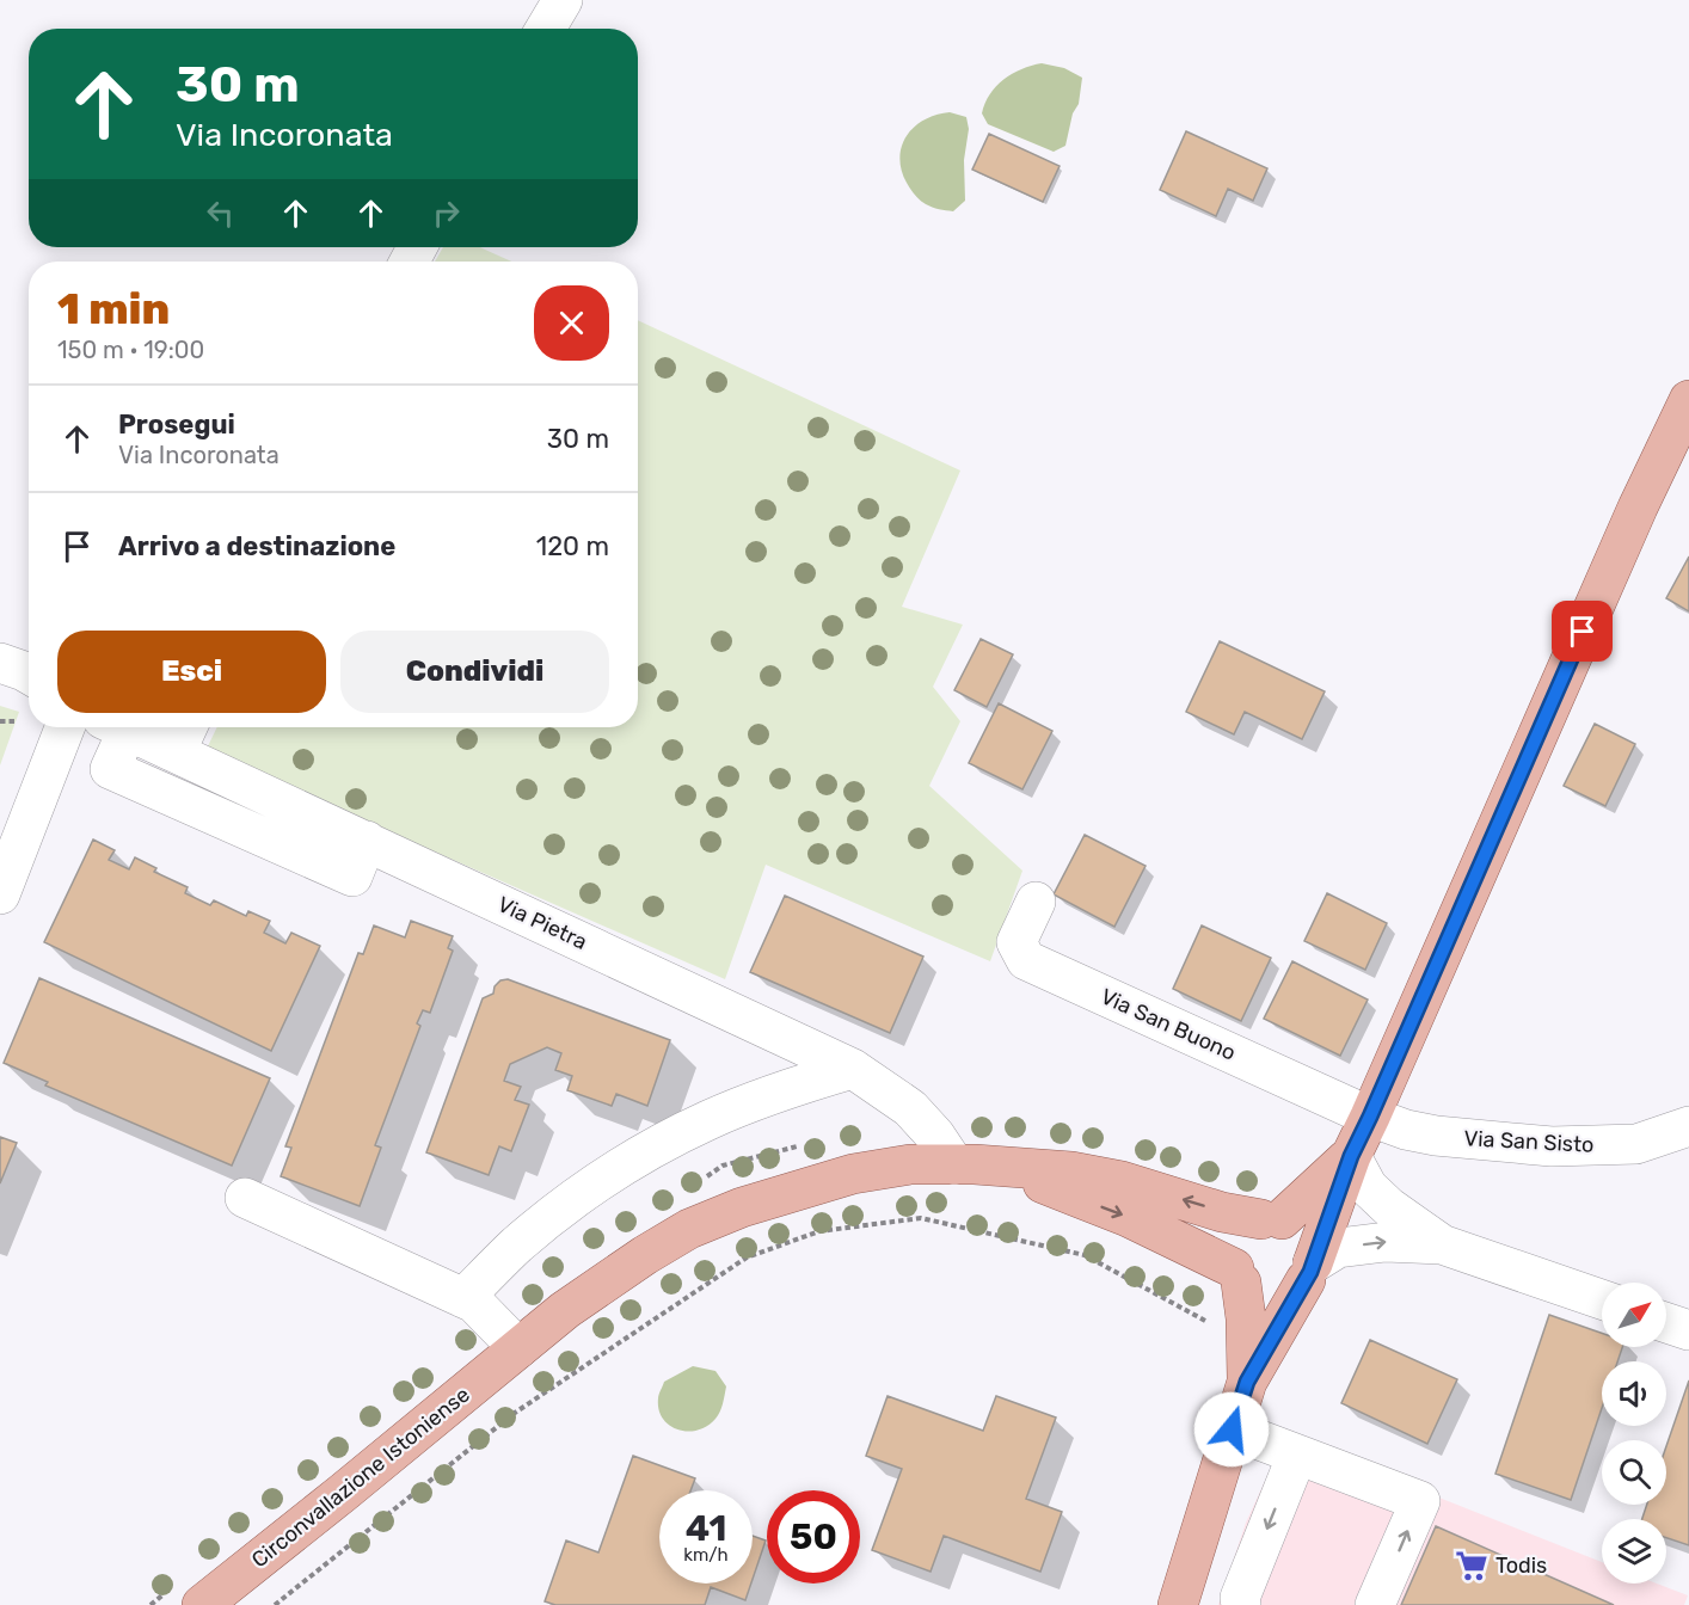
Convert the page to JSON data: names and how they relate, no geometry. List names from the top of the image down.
{
  "streets": {
    "main road": ["Circonvallazione Istoniense"],
    "street": ["Via Pietra", "Via San Buono", "Via San Sisto"]
  },
  "crossings": [
    ["Via Pietra", "Circonvallazione Istoniense"],
    ["Via San Buono", "Via San Sisto"]
  ],
  "places": {
    "supermarket": ["Todis"]
  },
  "north": "top right",
  "page": {
    "turn": ["30 m", "Via Incoronata"],
    "heading": ["1 min", "150 m · 19:00"],
    "list": [
      {
        "name": "Prosegui",
        "note": "Via Incoronata",
        "value": "30 m"
      },
      {
        "name": "Arrivo a destinazione",
        "value": "120 m"
      }
    ],
    "buttons": ["Esci", "Condividi"],
    "speed": "41 km/h",
    "limit": "50"
  }
}
